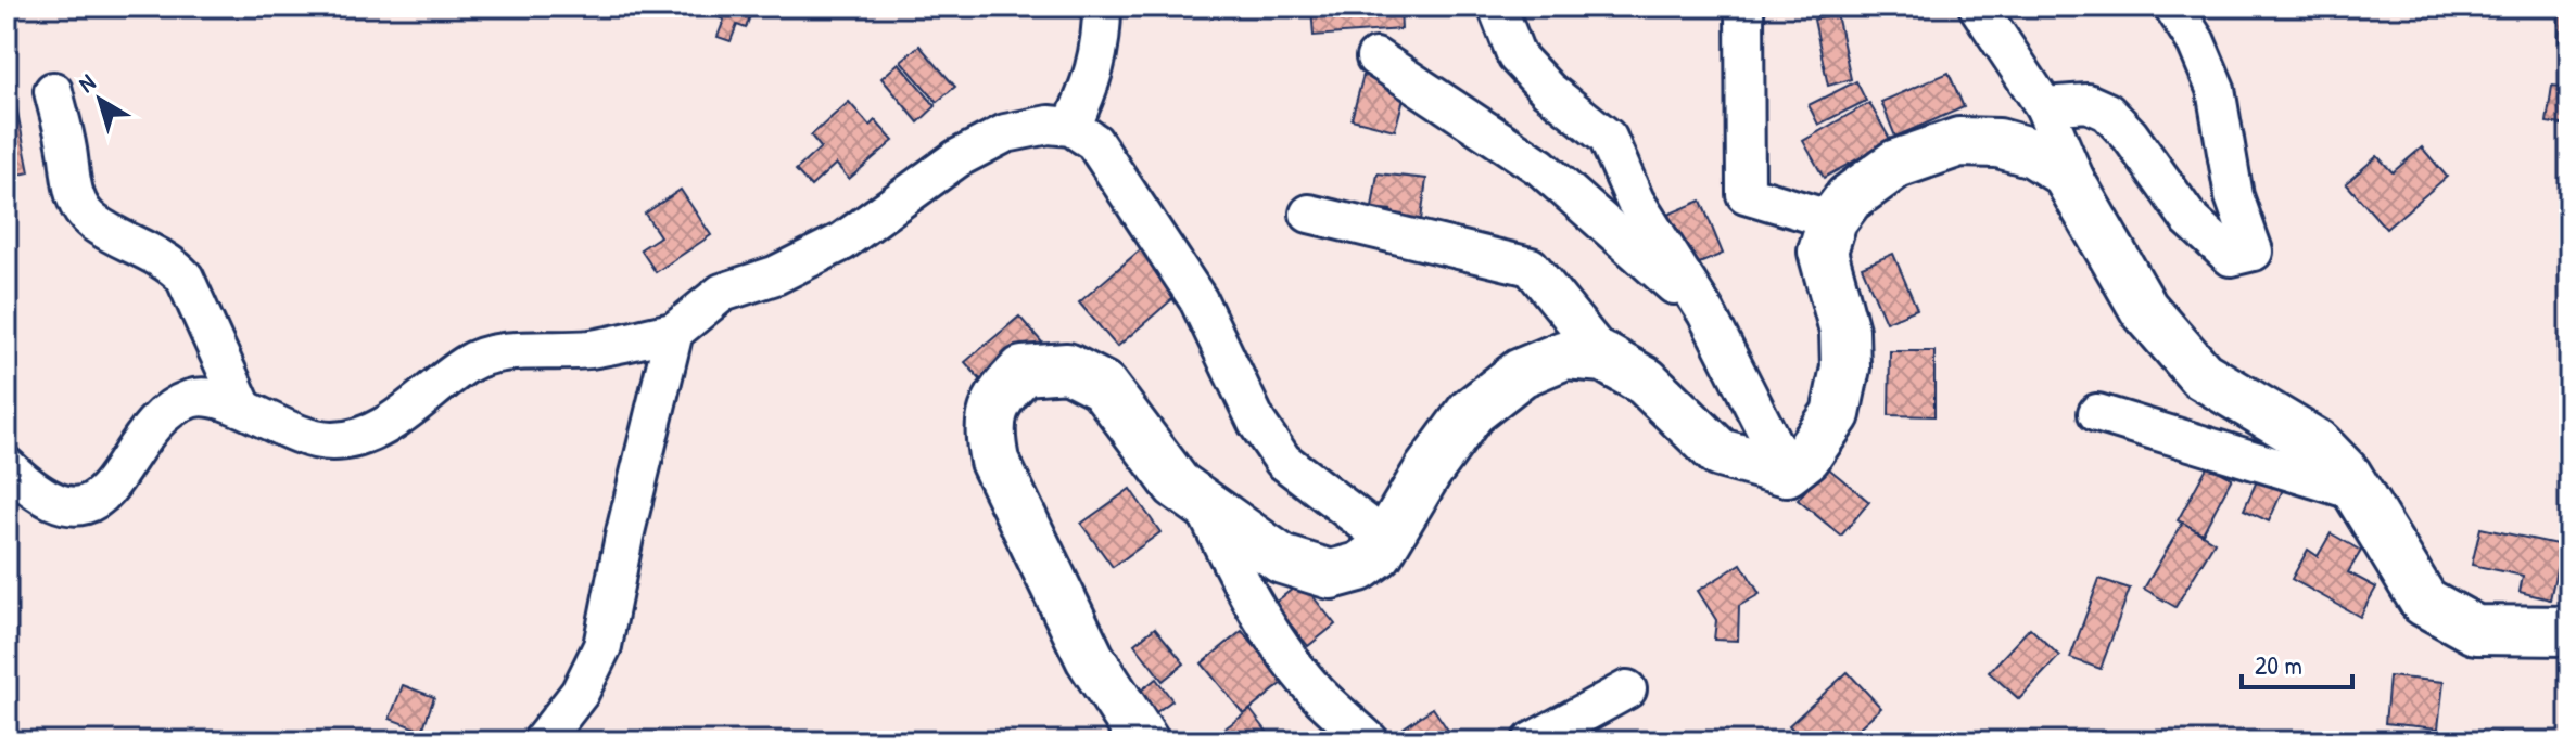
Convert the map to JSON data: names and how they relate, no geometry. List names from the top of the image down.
{
  "scale_bar": "20 m",
  "north": "top left"
}
